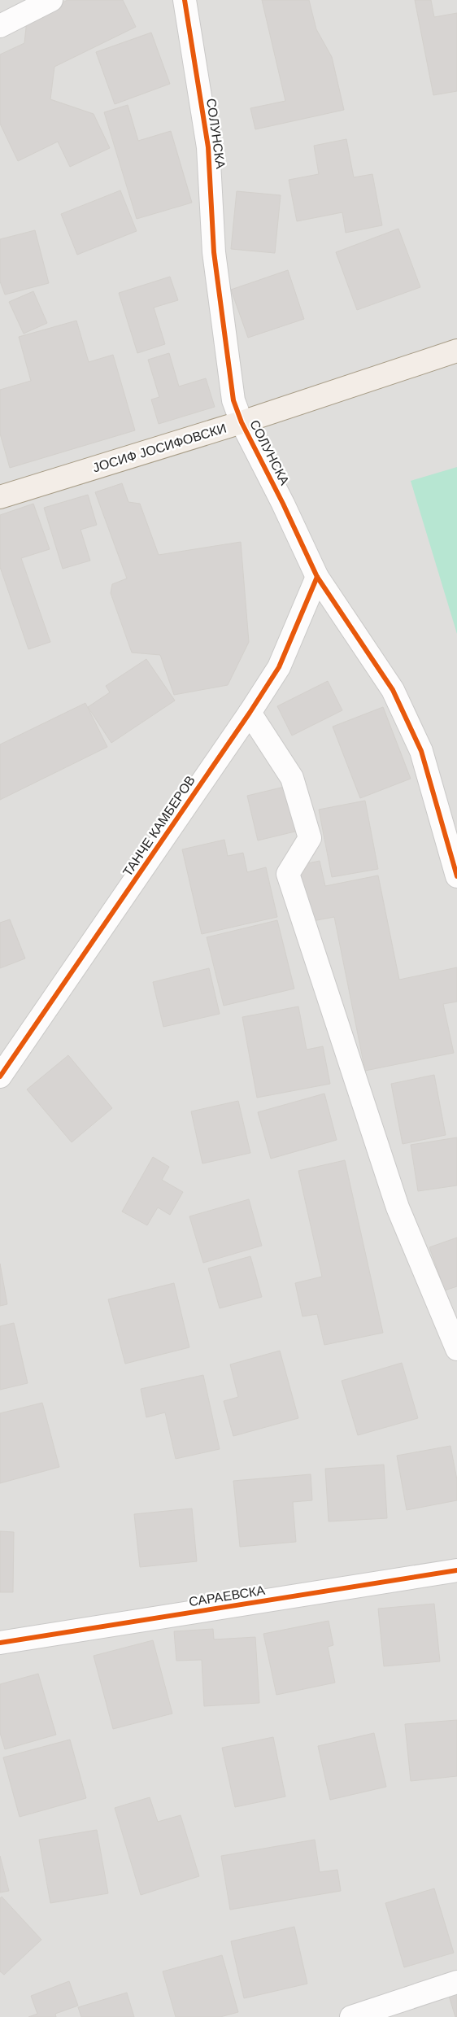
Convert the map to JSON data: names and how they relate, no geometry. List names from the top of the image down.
{
  "streets": {
    "main road": ["ЈОСИФ ЈОСИФОВСКИ"],
    "street": ["СОЛУНСКА", "ТАНЧЕ КАМБЕРОВ", "САРАЕВСКА"]
  },
  "crossings": [
    ["СОЛУНСКА", "ЈОСИФ ЈОСИФОВСКИ"],
    ["СОЛУНСКА", "ТАНЧЕ КАМБЕРОВ"]
  ]
}
